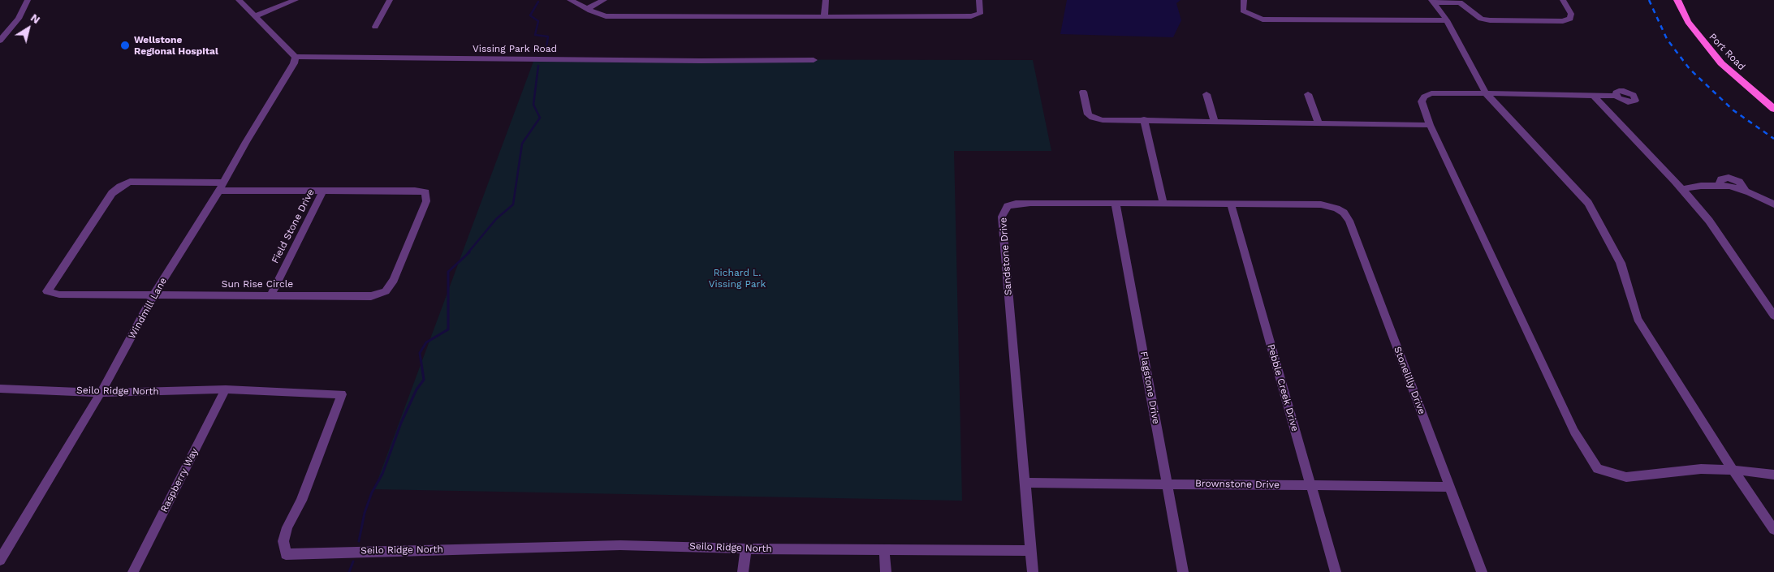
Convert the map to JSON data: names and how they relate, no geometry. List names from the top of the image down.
{
  "streets": {
    "main road": ["Port Road"],
    "street": [
      "Vissing Park Road",
      "Field Stone Drive",
      "Sandstone Drive",
      "Sun Rise Circle",
      "Windmill Lane",
      "Stonelilly Drive",
      "Flagstone Drive",
      "Pebble Creek Drive",
      "Seilo Ridge North",
      "Raspberry Way",
      "Brownstone Drive"
    ]
  },
  "crossings": [
    ["Vissing Park Road", "Windmill Lane"],
    ["Field Stone Drive", "Sun Rise Circle"],
    ["Sandstone Drive", "Stonelilly Drive"],
    ["Sandstone Drive", "Flagstone Drive"],
    ["Sandstone Drive", "Pebble Creek Drive"],
    ["Sandstone Drive", "Seilo Ridge North"],
    ["Sandstone Drive", "Brownstone Drive"],
    ["Sun Rise Circle", "Windmill Lane"],
    ["Windmill Lane", "Seilo Ridge North"],
    ["Stonelilly Drive", "Brownstone Drive"],
    ["Flagstone Drive", "Brownstone Drive"],
    ["Pebble Creek Drive", "Brownstone Drive"],
    ["Seilo Ridge North", "Raspberry Way"]
  ],
  "parks": ["Richard L. Vissing Park"],
  "places": ["Wellstone Regional Hospital"],
  "north": "top right"
}
